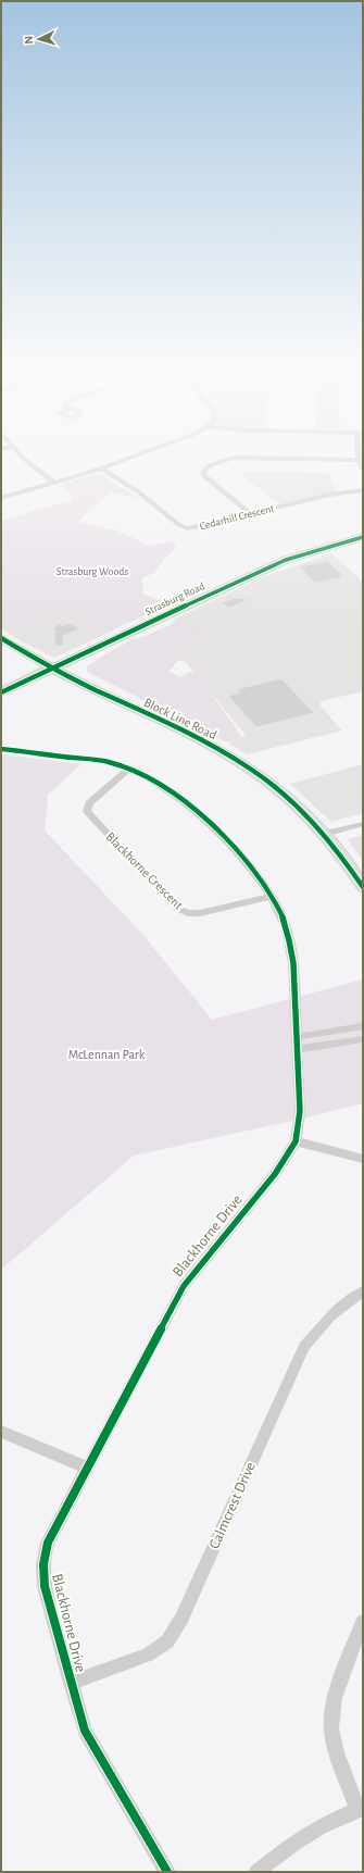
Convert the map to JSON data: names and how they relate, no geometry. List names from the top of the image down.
{
  "streets": {
    "street": [
      "Cedarhill Crescent",
      "Strasburg Road",
      "Block Line Road",
      "Blackhorne Crescent",
      "Blackhorne Drive",
      "Calmcrest Drive"
    ]
  },
  "crossings": [
    ["Strasburg Road", "Block Line Road"],
    ["Blackhorne Crescent", "Blackhorne Drive"],
    ["Blackhorne Drive", "Calmcrest Drive"]
  ],
  "parks": ["Strasburg Woods", "McLennan Park"],
  "north": "left"
}
